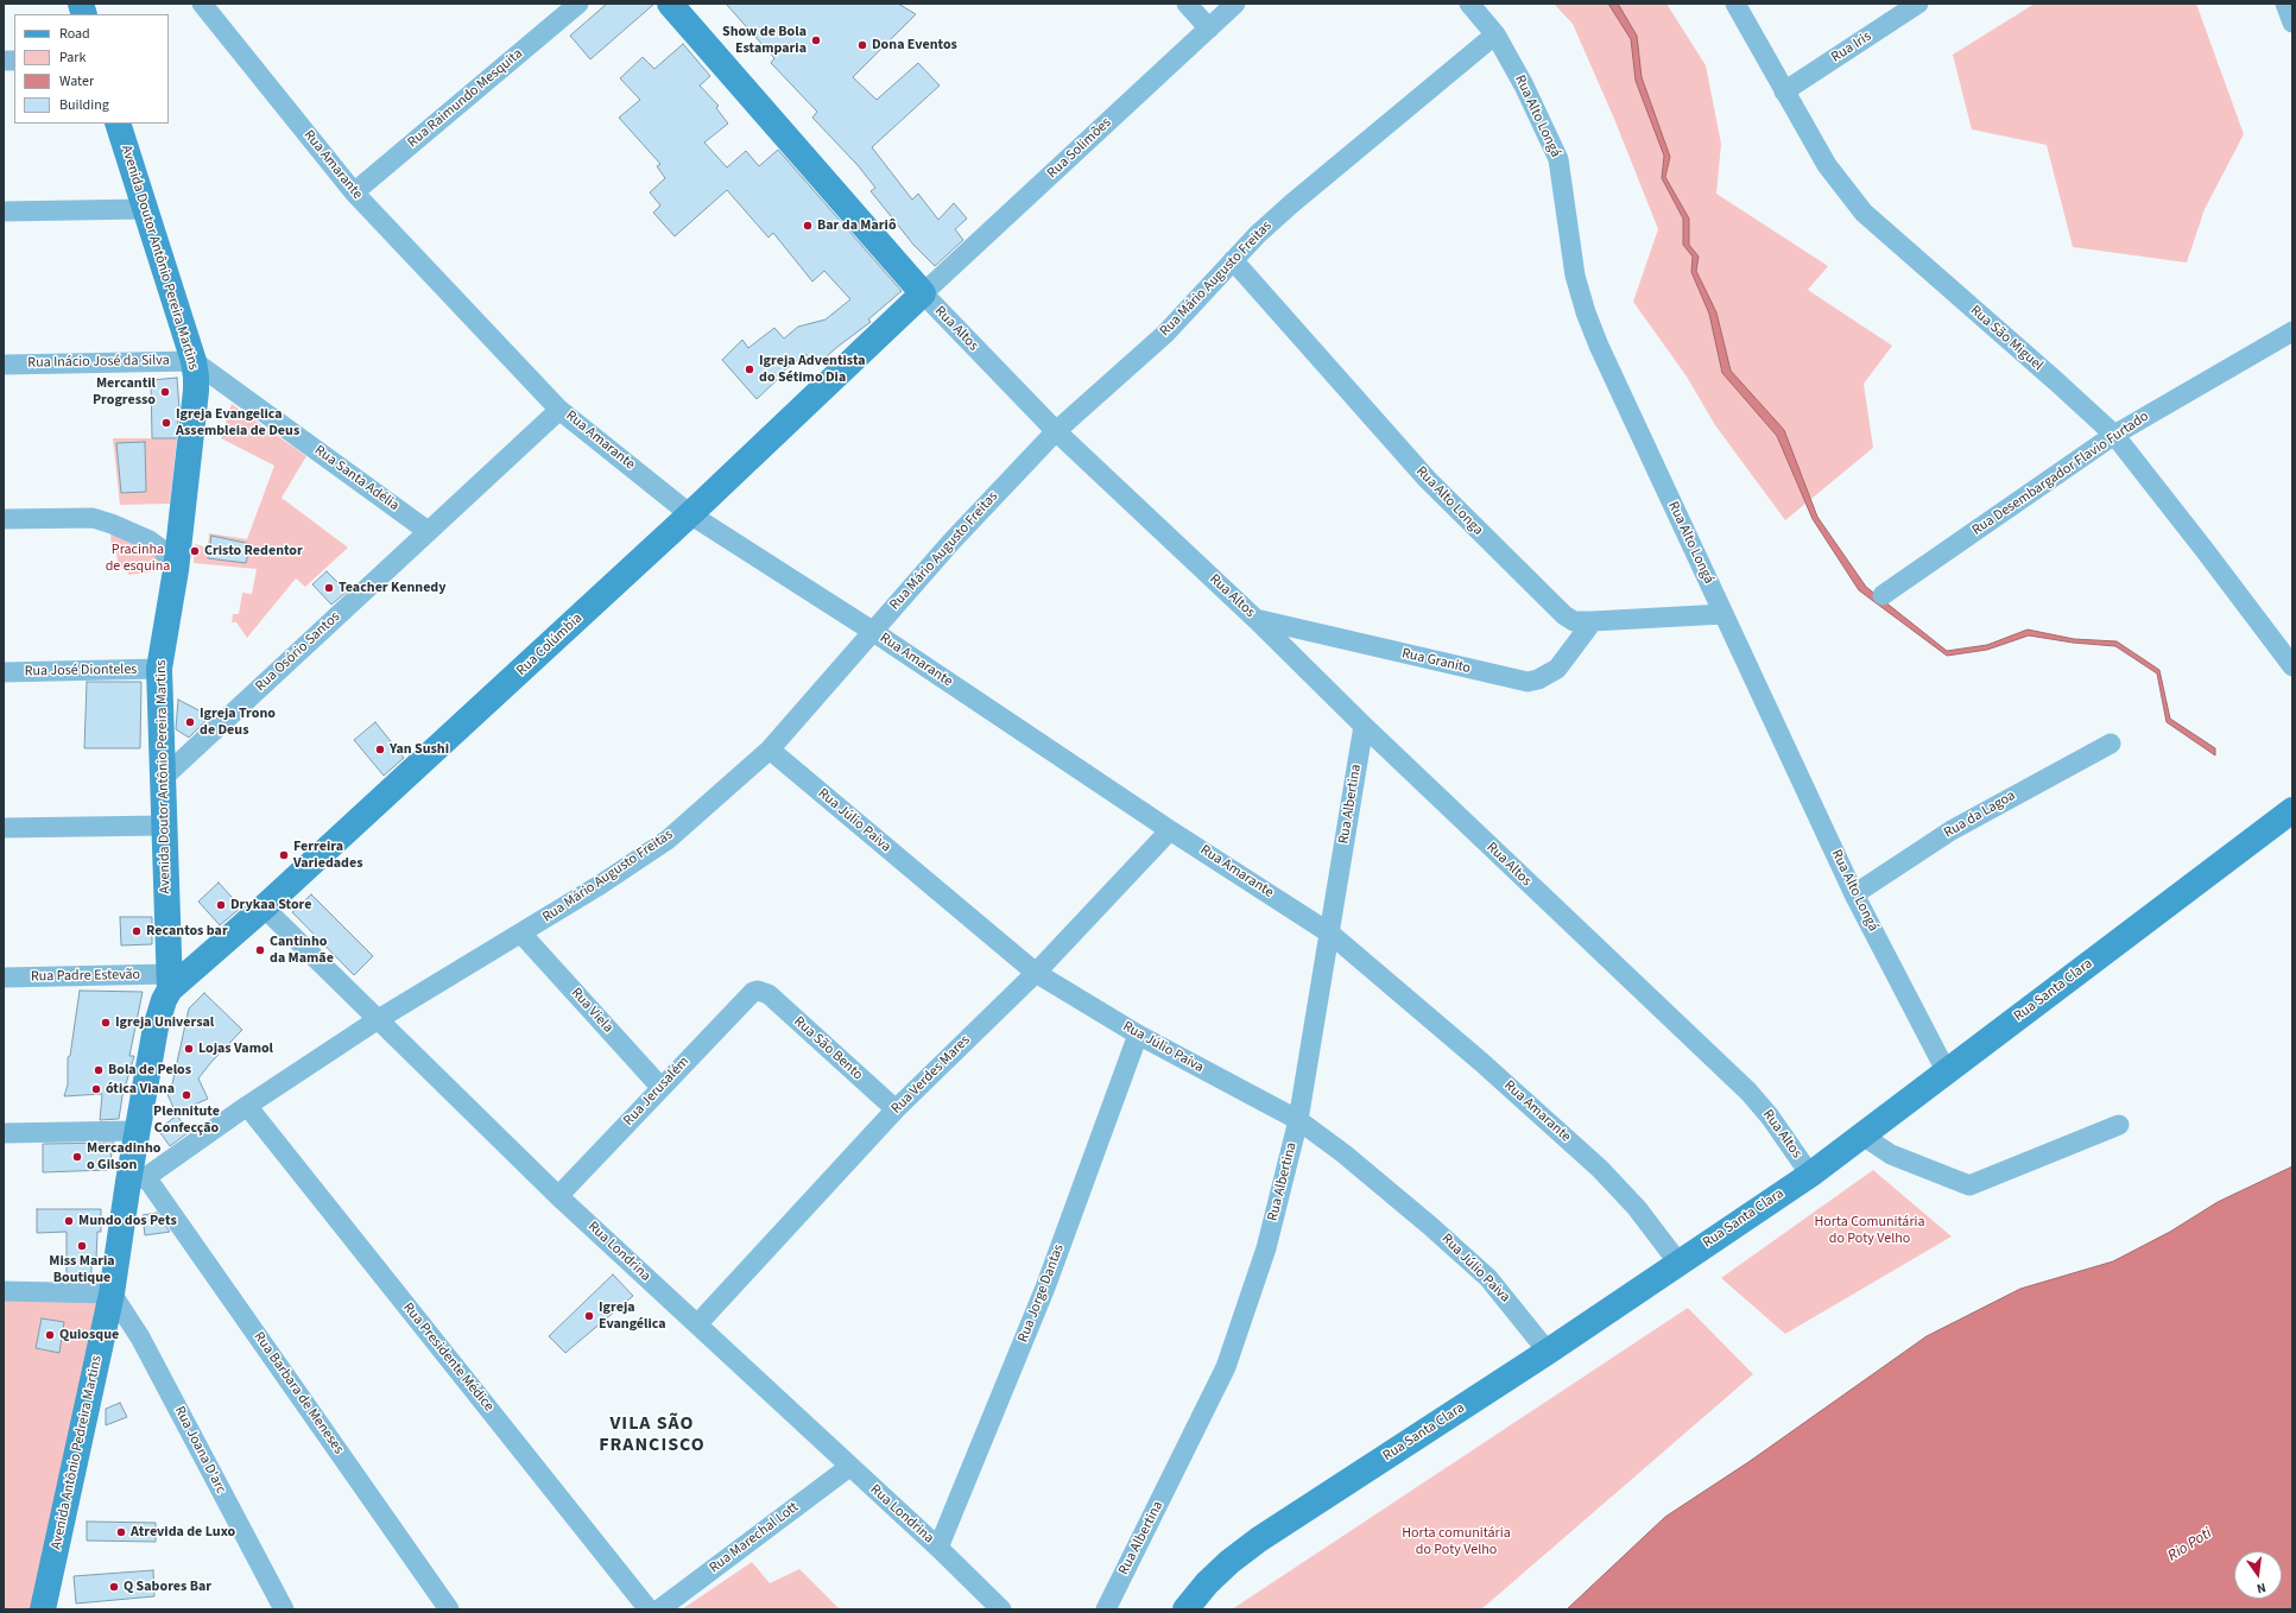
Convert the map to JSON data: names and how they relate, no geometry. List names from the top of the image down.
{
  "streets": {
    "street": [
      "Rua Iris",
      "Rua Raimundo Mesquita",
      "Rua Alto Longá",
      "Rua Solimões",
      "Rua Amarante",
      "Avenida Doutor Antônio Pereira Martins",
      "Rua Mário Augusto Freitas",
      "Rua Altos",
      "Rua São Miguel",
      "Rua Inácio José da Silva",
      "Rua Desembargador Flavio Furtado",
      "Rua Santa Adélia",
      "Rua Alto Longa",
      "Rua Colúmbia",
      "Rua Osório Santos",
      "Rua Granito",
      "Rua José Dionteles",
      "Rua Albertina",
      "Rua da Lagoa",
      "Rua Júlio Paiva",
      "Rua Padre Estevão",
      "Rua Santa Clara",
      "Rua Viela",
      "Rua São Bento",
      "Rua Verdes Mares",
      "Rua Jerusalém",
      "Rua Londrina",
      "Rua Jorge Dantas",
      "Rua Presidente Médice",
      "Rua Barbara de Meneses",
      "Rua Joana D'arc",
      "Avenida Antônio Pedreira Martins",
      "Rua Marechal Lott"
    ]
  },
  "crossings": [
    ["Rua Iris", "Rua São Miguel"],
    ["Rua Raimundo Mesquita", "Rua Amarante"],
    ["Rua Alto Longá", "Rua Mário Augusto Freitas"],
    ["Rua Alto Longá", "Rua Alto Longa"],
    ["Rua Alto Longá", "Rua da Lagoa"],
    ["Rua Alto Longá", "Rua Santa Clara"],
    ["Rua Solimões", "Rua Altos"],
    ["Rua Solimões", "Rua Colúmbia"],
    ["Rua Amarante", "Rua Mário Augusto Freitas"],
    ["Rua Amarante", "Rua Colúmbia"],
    ["Rua Amarante", "Rua Osório Santos"],
    ["Rua Amarante", "Rua Albertina"],
    ["Rua Amarante", "Rua Santa Clara"],
    ["Rua Amarante", "Rua Verdes Mares"],
    ["Avenida Doutor Antônio Pereira Martins", "Rua Inácio José da Silva"],
    ["Avenida Doutor Antônio Pereira Martins", "Rua Santa Adélia"],
    ["Avenida Doutor Antônio Pereira Martins", "Rua Colúmbia"],
    ["Avenida Doutor Antônio Pereira Martins", "Rua Osório Santos"],
    ["Avenida Doutor Antônio Pereira Martins", "Rua José Dionteles"],
    ["Avenida Doutor Antônio Pereira Martins", "Rua Padre Estevão"],
    ["Avenida Doutor Antônio Pereira Martins", "Avenida Antônio Pedreira Martins"],
    ["Rua Mário Augusto Freitas", "Rua Altos"],
    ["Rua Mário Augusto Freitas", "Rua Alto Longa"],
    ["Rua Mário Augusto Freitas", "Rua Júlio Paiva"],
    ["Rua Mário Augusto Freitas", "Rua Viela"],
    ["Rua Mário Augusto Freitas", "Rua Londrina"],
    ["Rua Mário Augusto Freitas", "Rua Presidente Médice"],
    ["Rua Mário Augusto Freitas", "Rua Barbara de Meneses"],
    ["Rua Mário Augusto Freitas", "Avenida Antônio Pedreira Martins"],
    ["Rua Altos", "Rua Colúmbia"],
    ["Rua Altos", "Rua Granito"],
    ["Rua Altos", "Rua Albertina"],
    ["Rua Altos", "Rua Santa Clara"],
    ["Rua São Miguel", "Rua Desembargador Flavio Furtado"],
    ["Rua Inácio José da Silva", "Rua Santa Adélia"],
    ["Rua Santa Adélia", "Rua Osório Santos"],
    ["Rua Alto Longa", "Rua Granito"],
    ["Rua Colúmbia", "Rua Padre Estevão"],
    ["Rua Colúmbia", "Rua Londrina"],
    ["Rua Colúmbia", "Avenida Antônio Pedreira Martins"],
    ["Rua Albertina", "Rua Júlio Paiva"],
    ["Rua Júlio Paiva", "Rua Santa Clara"],
    ["Rua Júlio Paiva", "Rua Verdes Mares"],
    ["Rua Júlio Paiva", "Rua Jorge Dantas"],
    ["Rua Padre Estevão", "Avenida Antônio Pedreira Martins"],
    ["Rua Viela", "Rua Jerusalém"],
    ["Rua São Bento", "Rua Verdes Mares"],
    ["Rua São Bento", "Rua Jerusalém"],
    ["Rua Verdes Mares", "Rua Londrina"],
    ["Rua Jerusalém", "Rua Londrina"],
    ["Rua Londrina", "Rua Jorge Dantas"],
    ["Rua Londrina", "Rua Marechal Lott"],
    ["Rua Barbara de Meneses", "Avenida Antônio Pedreira Martins"],
    ["Rua Joana D'arc", "Avenida Antônio Pedreira Martins"]
  ],
  "districts": ["VILA SÃO FRANCISCO"],
  "water": ["Rio Poti"],
  "parks": ["Pracinha de esquina", "Horta Comunitária do Poty Velho", "Horta comunitária do Poty Velho"],
  "places": [
    "Show de Bola Estamparia",
    "Dona Eventos",
    "Bar da Mariô",
    "Igreja Adventista do Sétimo Dia",
    "Mercantil Progresso",
    "Igreja Evangelica Assembleia de Deus",
    "Cristo Redentor",
    "Teacher Kennedy",
    "Igreja Trono de Deus",
    "Yan Sushi",
    "Ferreira Variedades",
    "Drykaa Store",
    "Recantos bar",
    "Cantinho da Mamãe",
    "Igreja Universal",
    "Lojas Vamol",
    "Bola de Pelos",
    "ótica Viana",
    "Plennitute Confecção",
    "Mercadinho o Gilson",
    "Mundo dos Pets",
    "Miss Maria Boutique",
    "Igreja Evangélica",
    "Quiosque",
    "Atrevida de Luxo",
    "Q Sabores Bar"
  ],
  "legend": [
    "Road",
    "Park",
    "Water",
    "Building"
  ],
  "north": "bottom"
}
